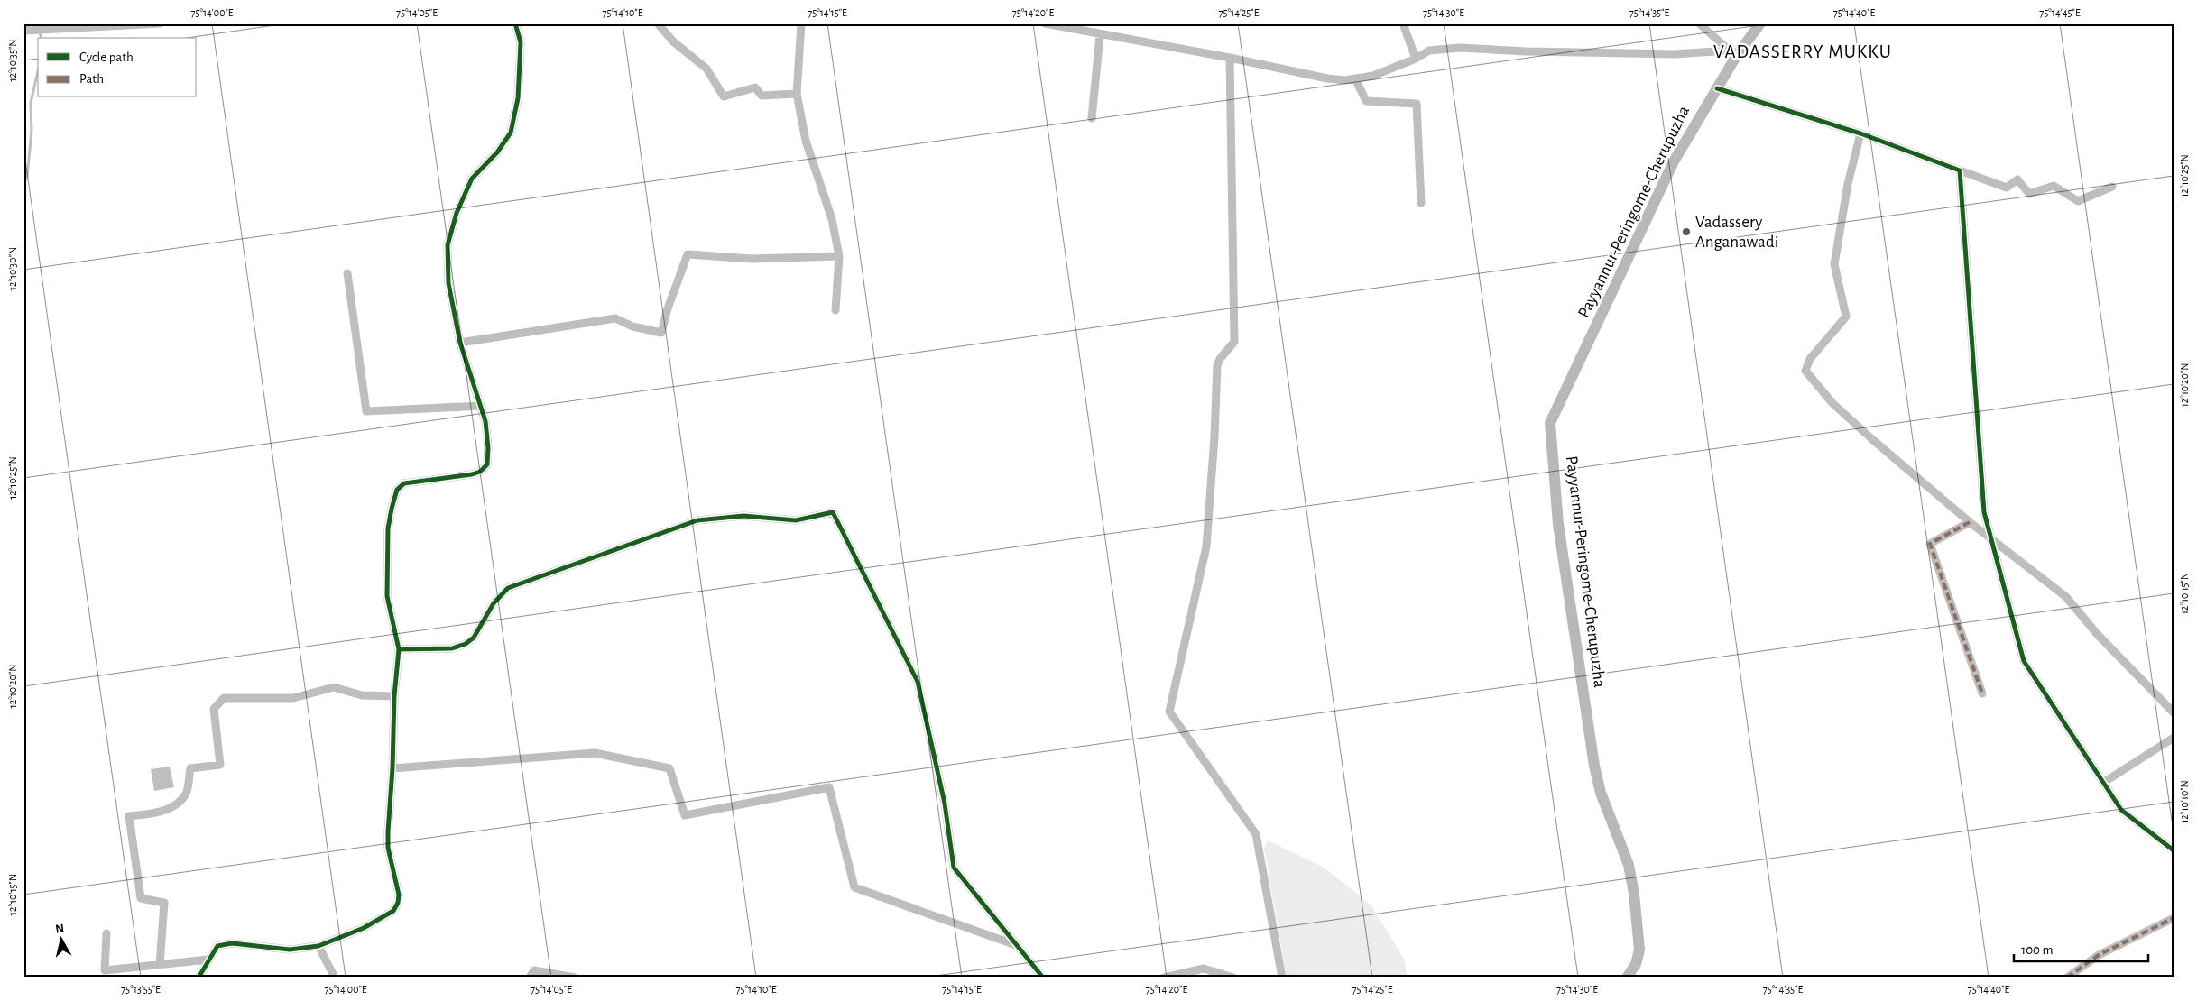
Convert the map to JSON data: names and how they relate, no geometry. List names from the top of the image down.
{
  "streets": {
    "main road": ["Payyannur-Peringome-Cherupuzha"]
  },
  "districts": ["VADASSERRY MUKKU"],
  "places": ["Vadassery Anganawadi"],
  "legend": ["Cycle path", "Path"],
  "scale_bar": "100 m",
  "north": "top",
  "coordinates": [
    "75°14'00\"E",
    "75°14'05\"E",
    "75°14'10\"E",
    "75°14'15\"E",
    "75°14'20\"E",
    "75°14'25\"E",
    "75°14'30\"E",
    "75°14'35\"E",
    "75°14'40\"E",
    "75°14'45\"E",
    "12°10'35\"N",
    "12°10'25\"N",
    "12°10'30\"N",
    "12°10'20\"N",
    "12°10'15\"N",
    "12°10'10\"N",
    "75°13'55\"E"
  ]
}
